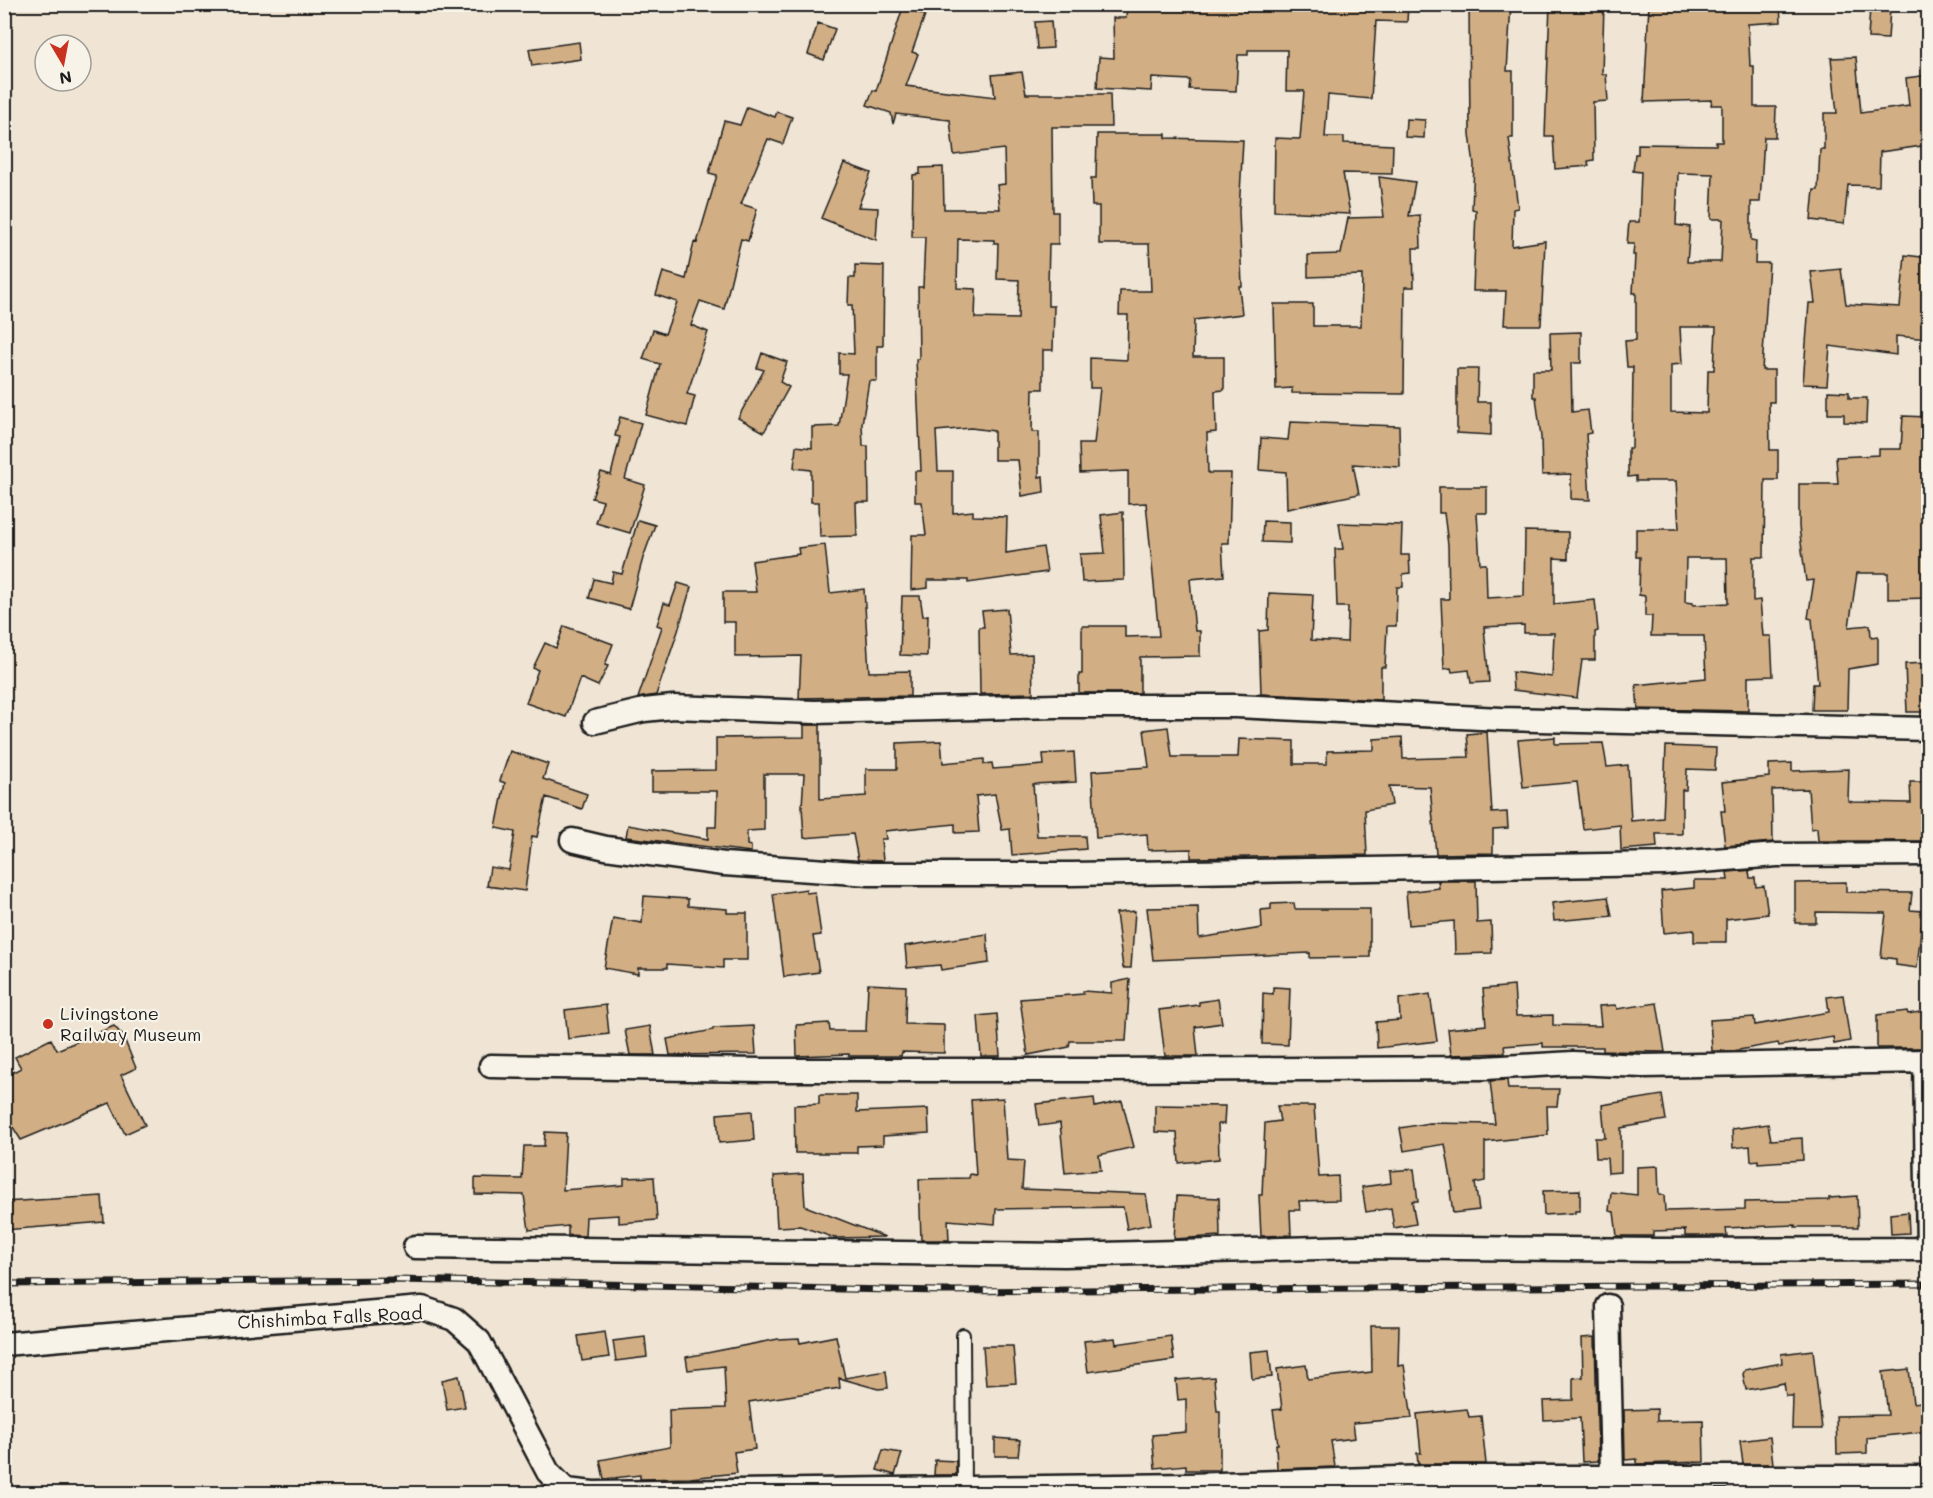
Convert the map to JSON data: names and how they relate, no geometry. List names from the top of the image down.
{
  "streets": {
    "street": ["Chishimba Falls Road"]
  },
  "places": ["Livingstone Railway Museum"],
  "north": "bottom"
}
